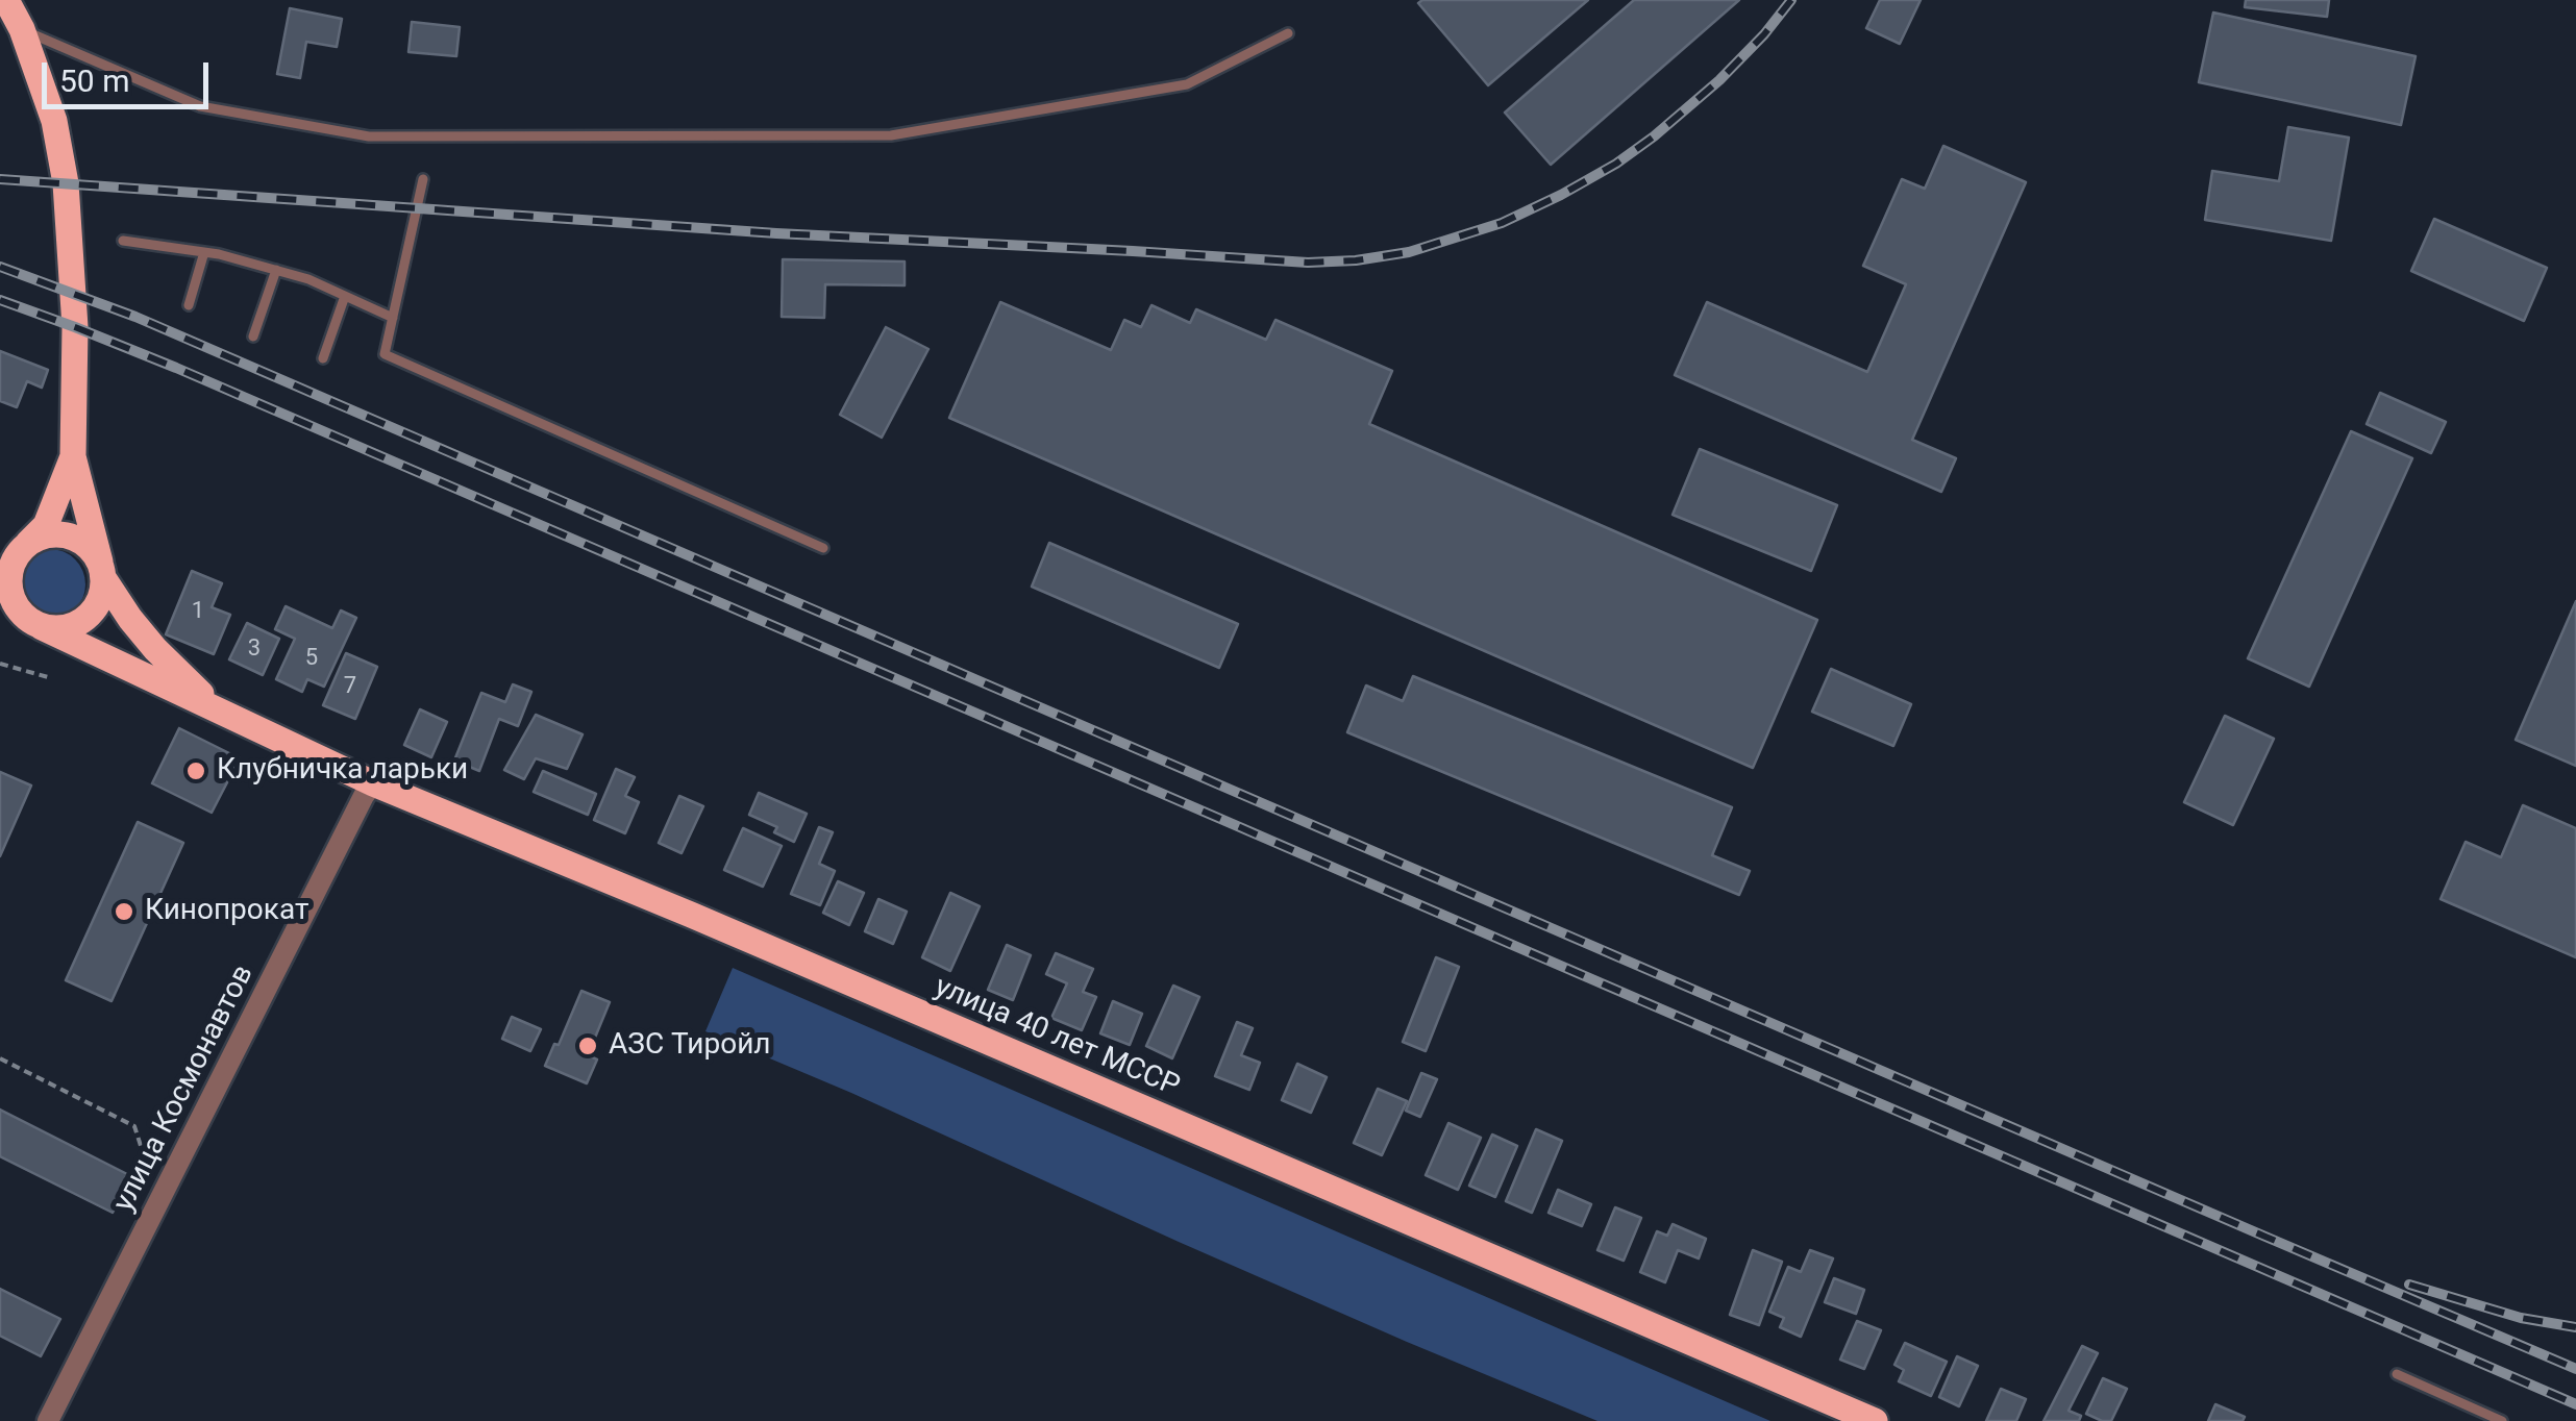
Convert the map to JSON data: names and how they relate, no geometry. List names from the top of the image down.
{
  "streets": {
    "main road": ["улица 40 лет МССР"],
    "street": ["улица Космонавтов"]
  },
  "crossings": [
    ["улица 40 лет МССР", "улица Космонавтов"]
  ],
  "places": ["Клубничка ларьки", "Кинопрокат", "АЗС Тиройл"],
  "house_numbers": [
    "1",
    "3",
    "5",
    "7"
  ],
  "scale_bar": "50 m"
}
